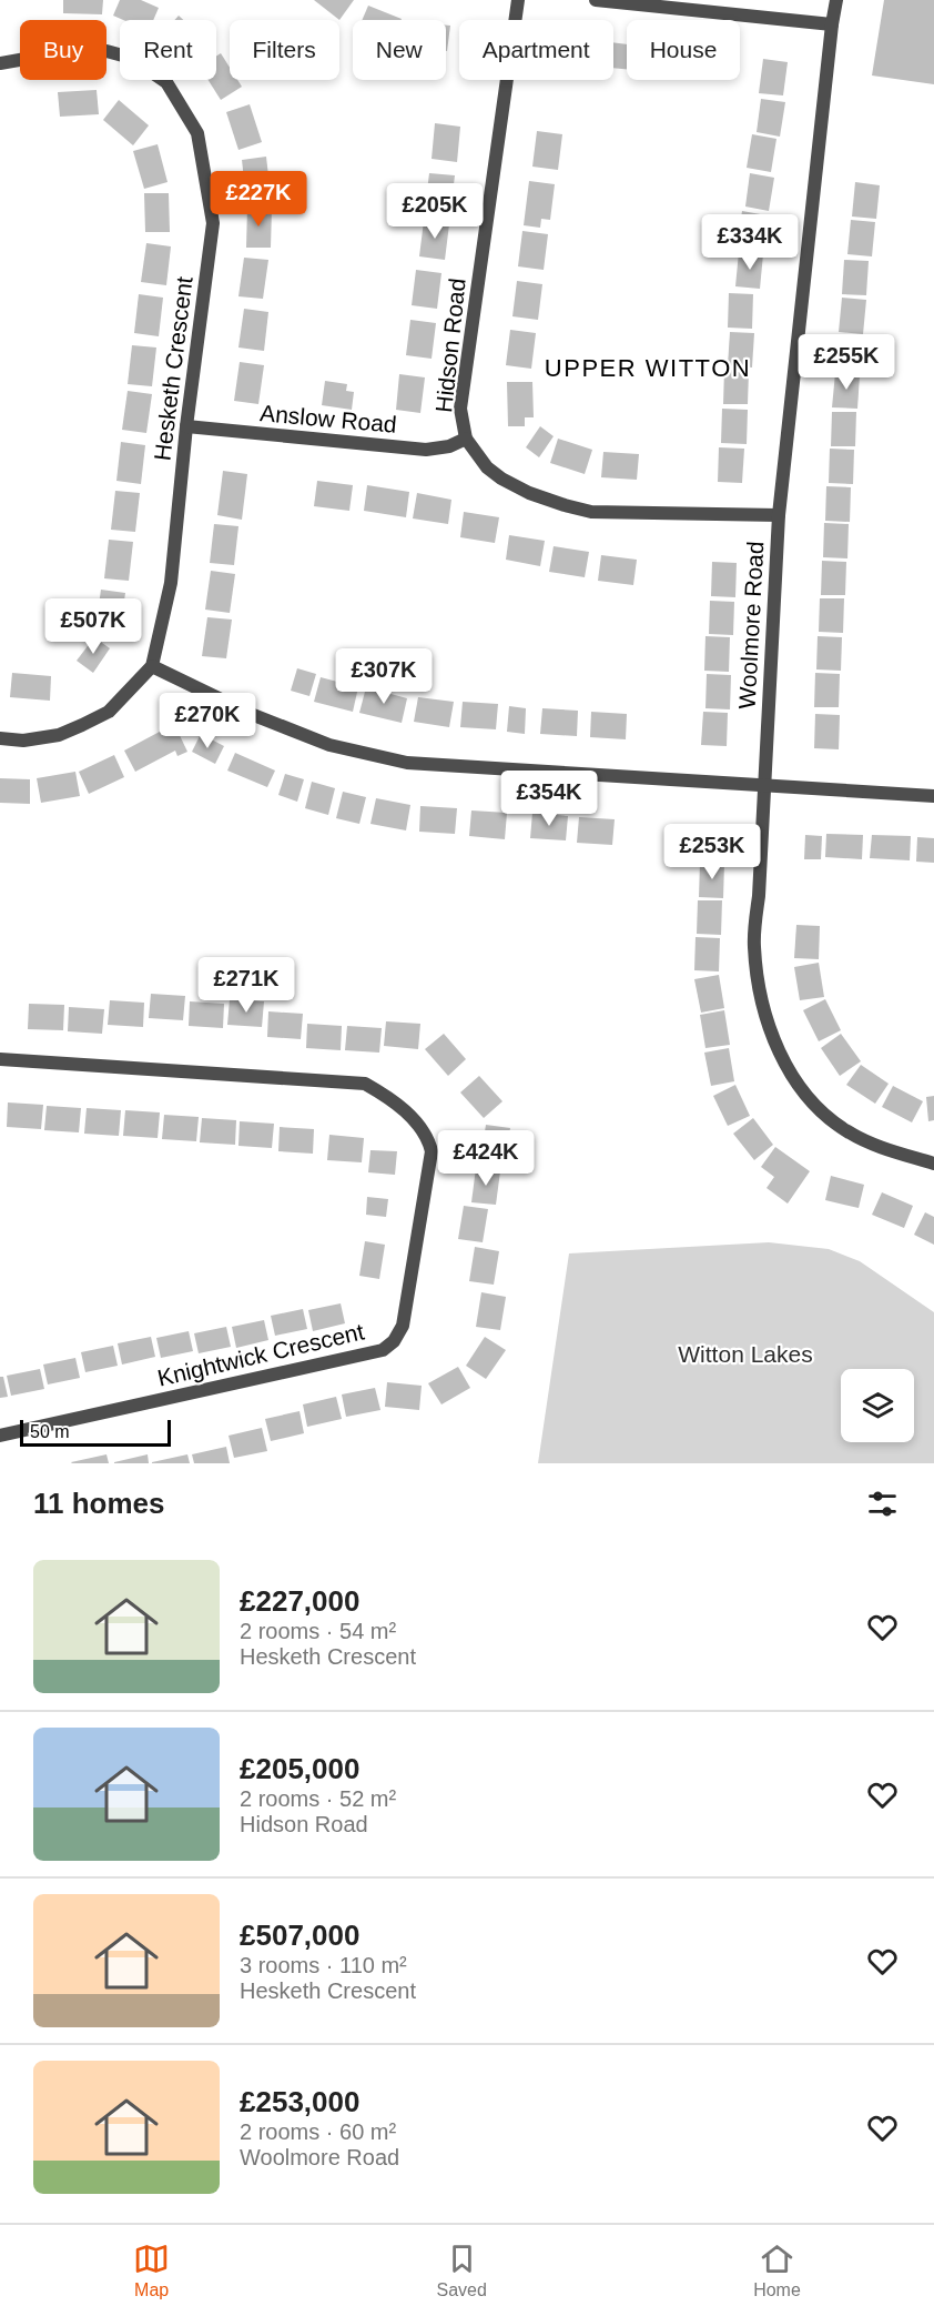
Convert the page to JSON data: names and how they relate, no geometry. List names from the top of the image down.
{
  "streets": {
    "street": [
      "Hidson Road",
      "Hesketh Crescent",
      "Anslow Road",
      "Woolmore Road",
      "Knightwick Crescent"
    ]
  },
  "crossings": [
    ["Hidson Road", "Anslow Road"],
    ["Hidson Road", "Woolmore Road"],
    ["Hesketh Crescent", "Anslow Road"]
  ],
  "districts": ["UPPER WITTON"],
  "parks": ["Witton Lakes"],
  "scale_bar": "50 m",
  "page": {
    "chip": [
      "Buy",
      "Rent",
      "Filters",
      "New",
      "Apartment",
      "House"
    ],
    "price": [
      "£227K",
      "£205K",
      "£334K",
      "£255K",
      "£507K",
      "£307K",
      "£270K",
      "£354K",
      "£253K",
      "£271K",
      "£424K"
    ],
    "scale": "50 m",
    "heading": "11 homes",
    "list": [
      {
        "name": "£227,000",
        "note": "2 rooms · 54 m² · Hesketh Crescent"
      },
      {
        "name": "£205,000",
        "note": "2 rooms · 52 m² · Hidson Road"
      },
      {
        "name": "£507,000",
        "note": "3 rooms · 110 m² · Hesketh Crescent"
      },
      {
        "name": "£253,000",
        "note": "2 rooms · 60 m² · Woolmore Road"
      }
    ],
    "tabs": ["Map", "Saved", "Home"]
  }
}
